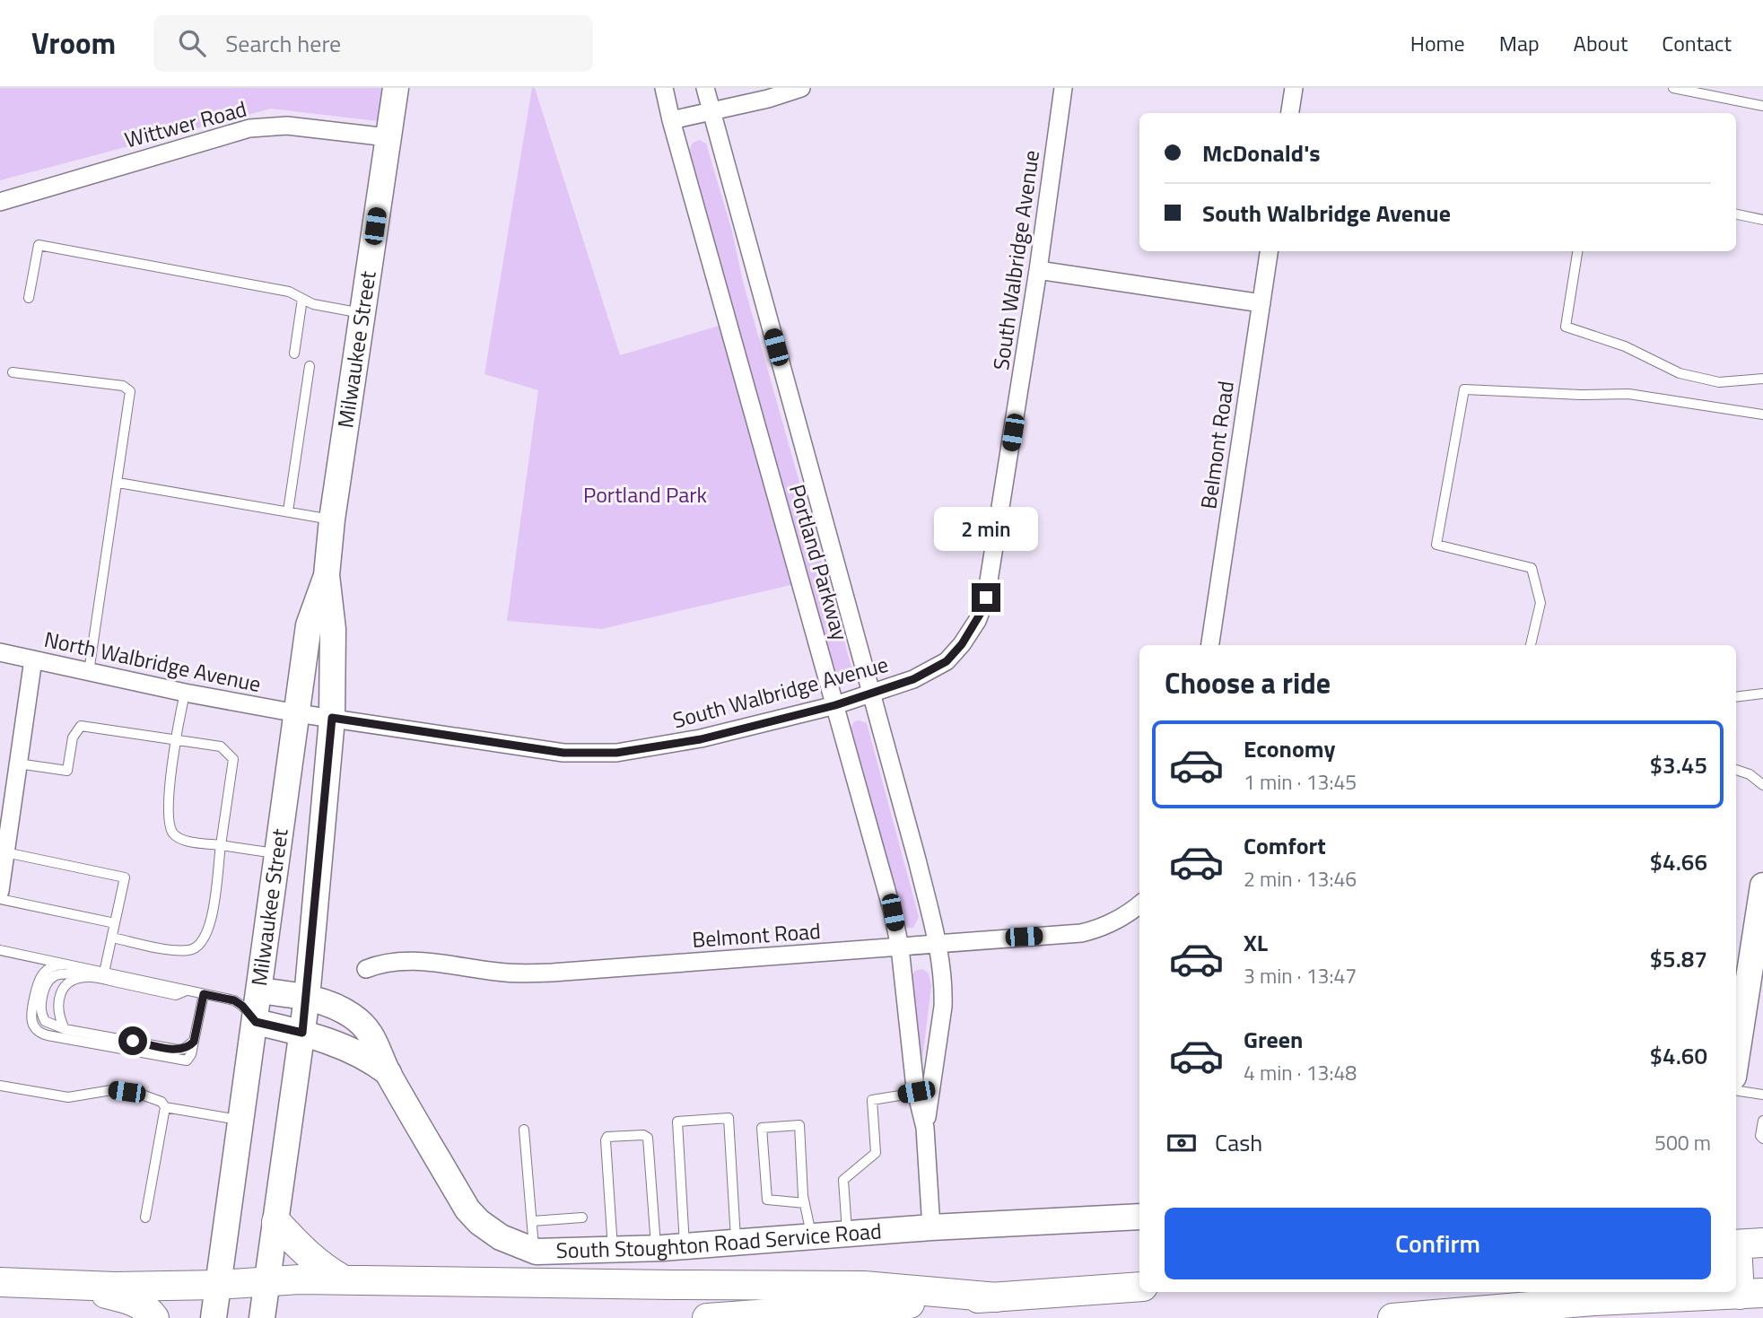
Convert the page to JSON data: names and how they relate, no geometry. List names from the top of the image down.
{
  "streets": {
    "street": [
      "Wittwer Road",
      "South Walbridge Avenue",
      "Milwaukee Street",
      "Belmont Road",
      "Portland Parkway",
      "North Walbridge Avenue",
      "South Stoughton Road Service Road"
    ]
  },
  "crossings": [
    ["Wittwer Road", "Milwaukee Street"],
    ["South Walbridge Avenue", "Milwaukee Street"],
    ["South Walbridge Avenue", "Portland Parkway"],
    ["South Walbridge Avenue", "North Walbridge Avenue"],
    ["Milwaukee Street", "North Walbridge Avenue"],
    ["Milwaukee Street", "South Stoughton Road Service Road"],
    ["Belmont Road", "Portland Parkway"],
    ["Portland Parkway", "South Stoughton Road Service Road"]
  ],
  "parks": ["Portland Park"],
  "page": {
    "header": "Vroom",
    "search": "Search here",
    "nav": [
      "Home",
      "Map",
      "About",
      "Contact"
    ],
    "banner": ["McDonald's", "South Walbridge Avenue"],
    "bubble": "2 min",
    "heading": "Choose a ride",
    "list": [
      {
        "name": "Economy",
        "note": "1 min · 13:45",
        "value": "$3.45"
      },
      {
        "name": "Comfort",
        "note": "2 min · 13:46",
        "value": "$4.66"
      },
      {
        "name": "XL",
        "note": "3 min · 13:47",
        "value": "$5.87"
      },
      {
        "name": "Green",
        "note": "4 min · 13:48",
        "value": "$4.60"
      }
    ],
    "pay": ["Cash", "500 m"],
    "buttons": "Confirm"
  }
}
